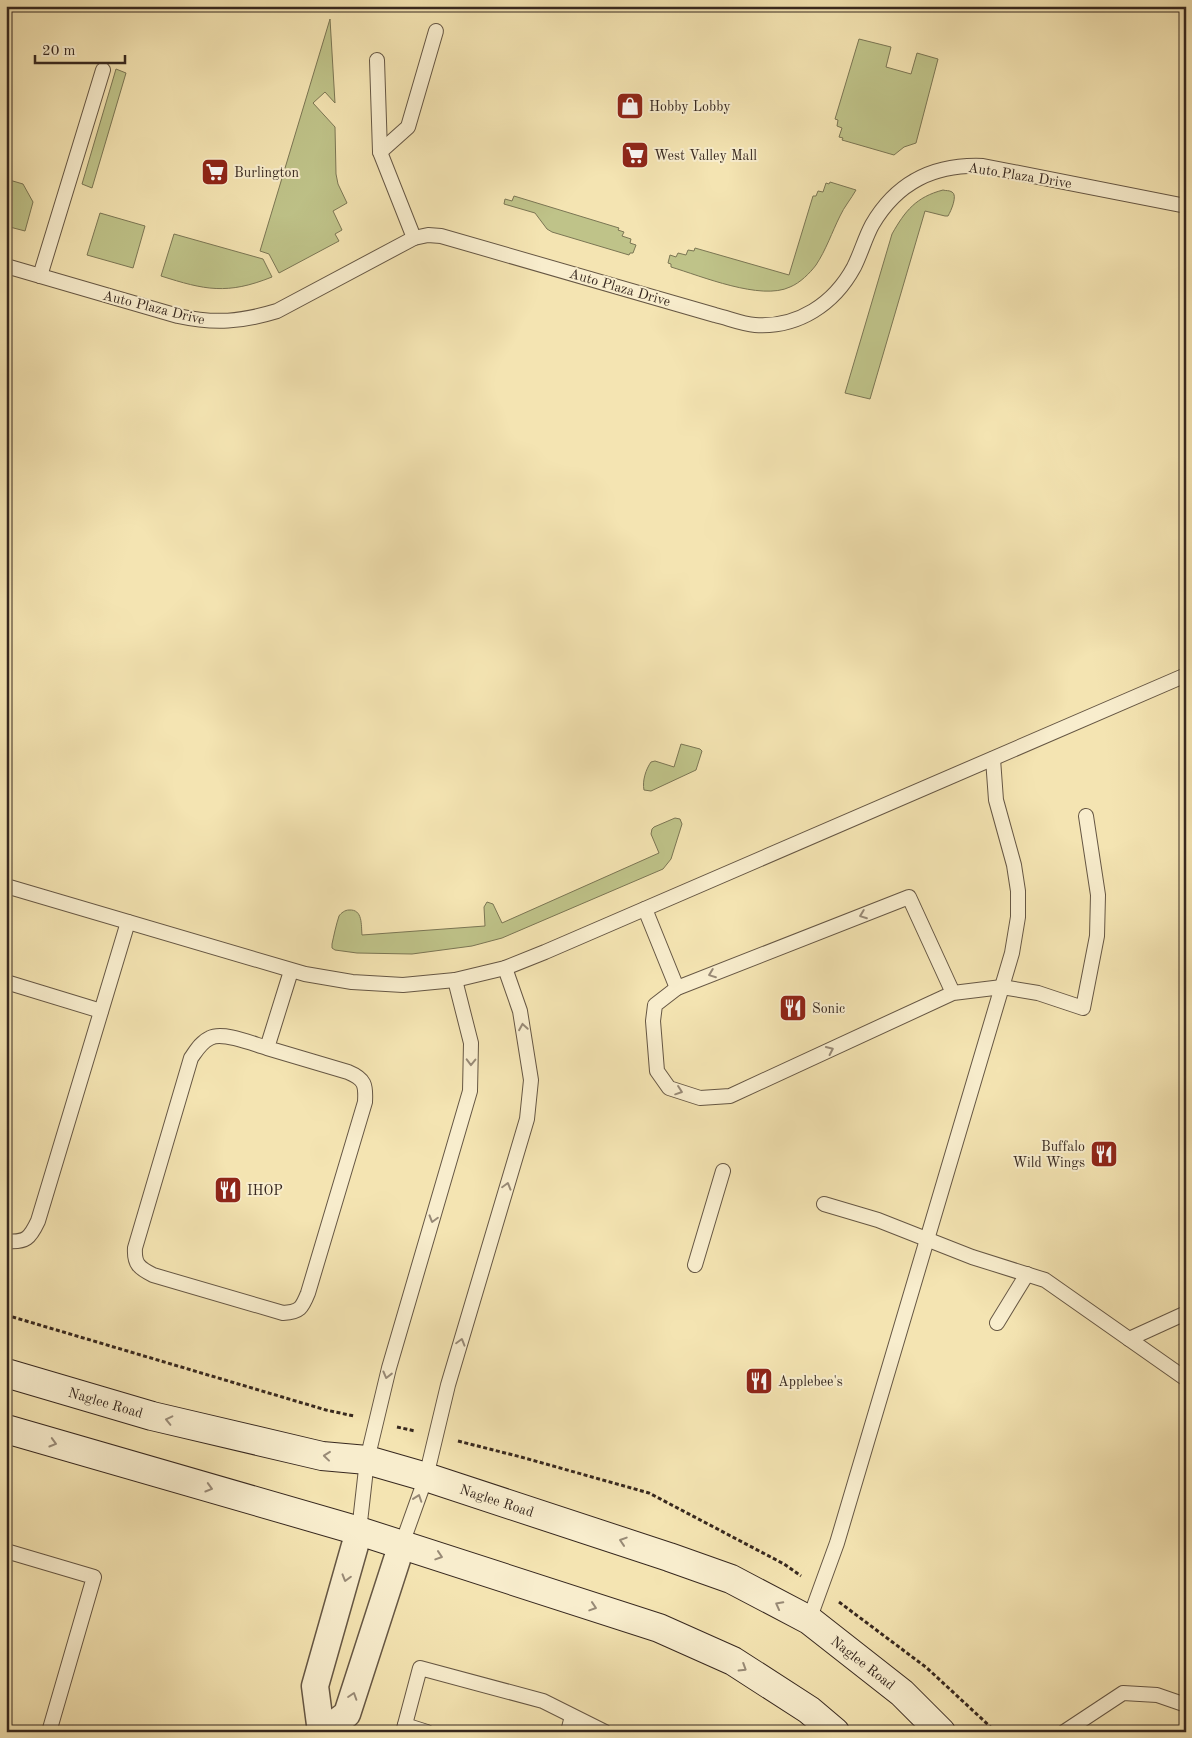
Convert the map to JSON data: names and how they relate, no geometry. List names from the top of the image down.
{
  "streets": {
    "main road": ["Naglee Road"],
    "lane": ["Auto Plaza Drive"]
  },
  "places": {
    "shop": ["Hobby Lobby"],
    "supermarket": ["West Valley Mall", "Burlington"],
    "restaurant": [
      "Sonic",
      "Buffalo Wild Wings",
      "IHOP",
      "Applebee's"
    ]
  },
  "scale_bar": "20 m"
}
